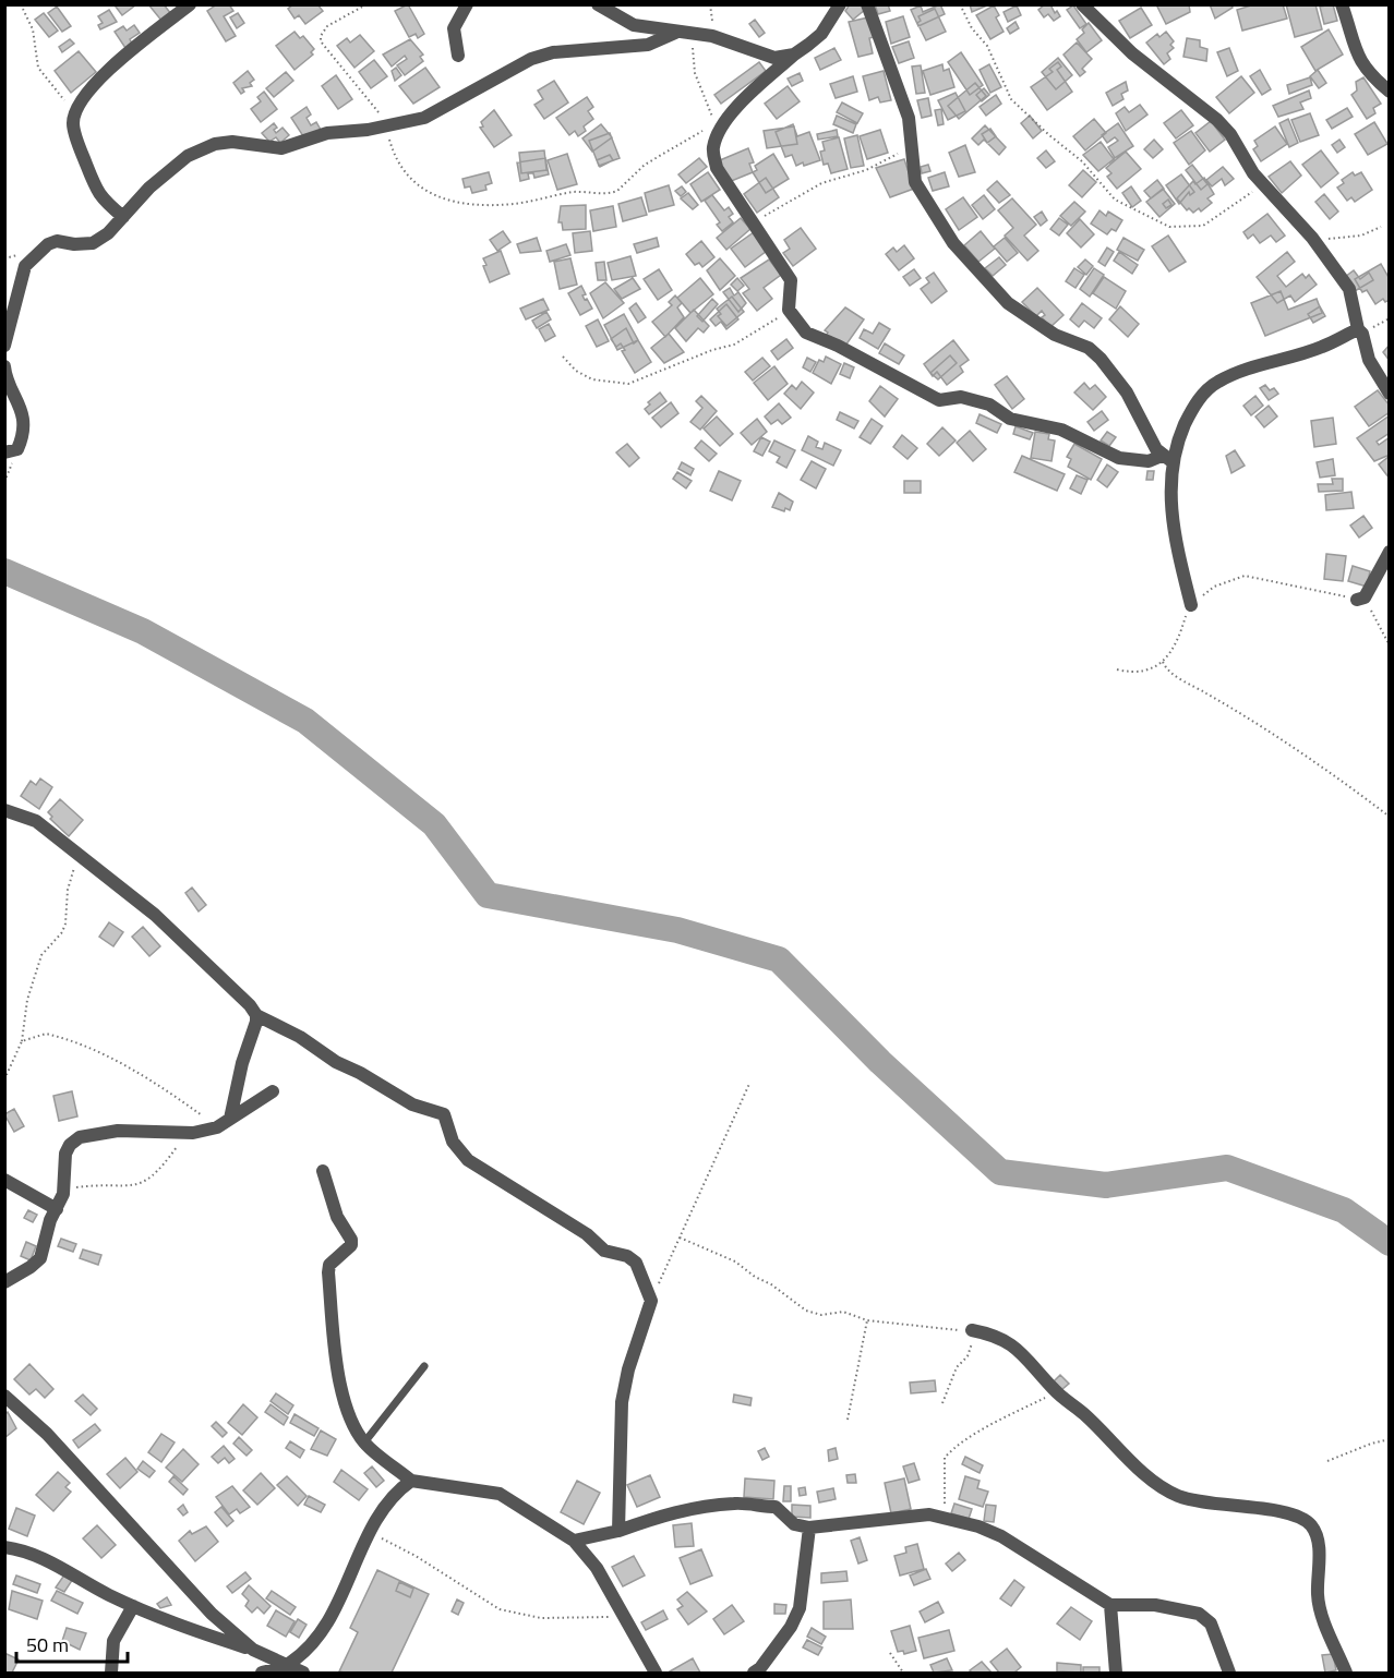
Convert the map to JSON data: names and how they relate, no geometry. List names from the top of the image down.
{
  "scale_bar": "50 m"
}
